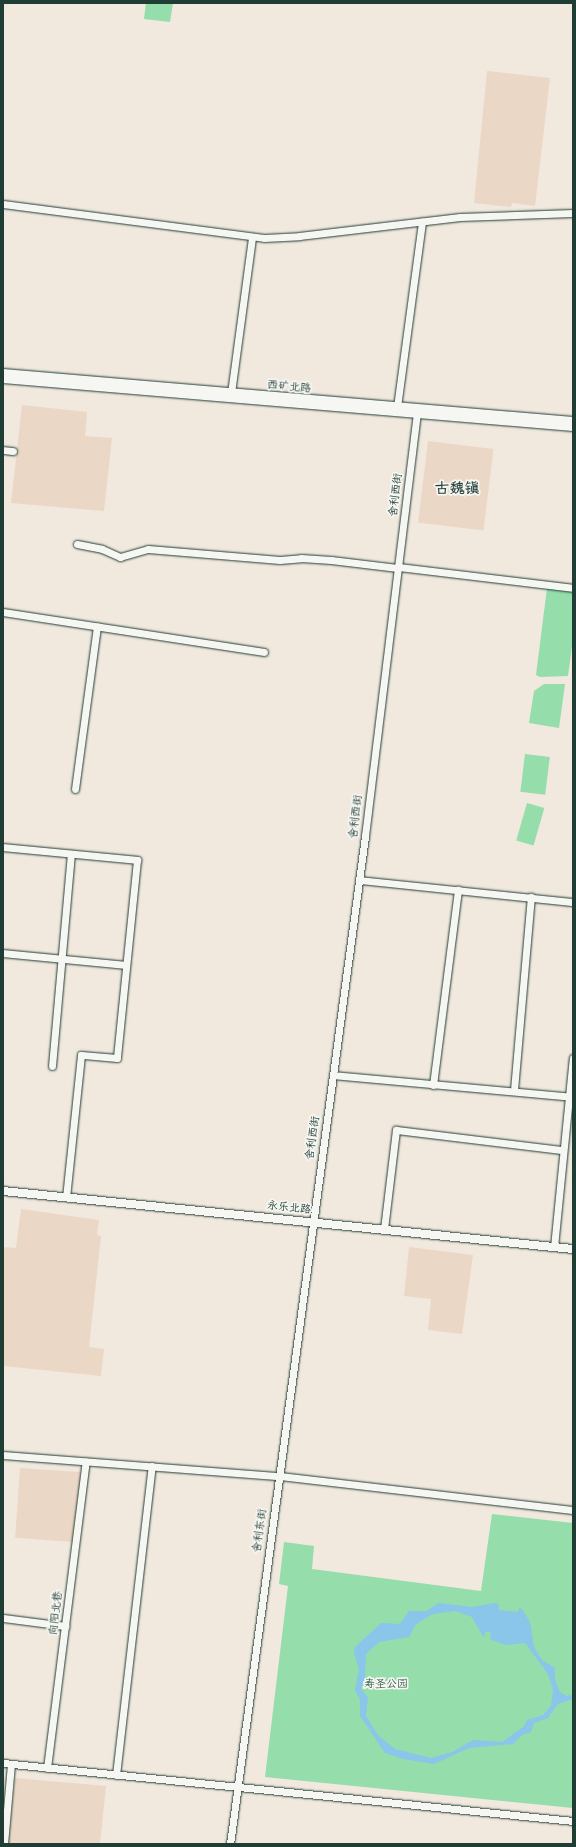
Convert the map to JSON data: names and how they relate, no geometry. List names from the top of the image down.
{
  "streets": {
    "main road": ["西矿北路", "永乐北路"],
    "street": ["舍利西街", "舍利东街", "向阳北巷"]
  },
  "crossings": [
    ["西矿北路", "舍利西街"],
    ["舍利西街", "永乐北路"],
    ["舍利西街", "舍利东街"],
    ["永乐北路", "舍利东街"]
  ],
  "districts": ["古魏镇"],
  "parks": ["寿圣公园"]
}
